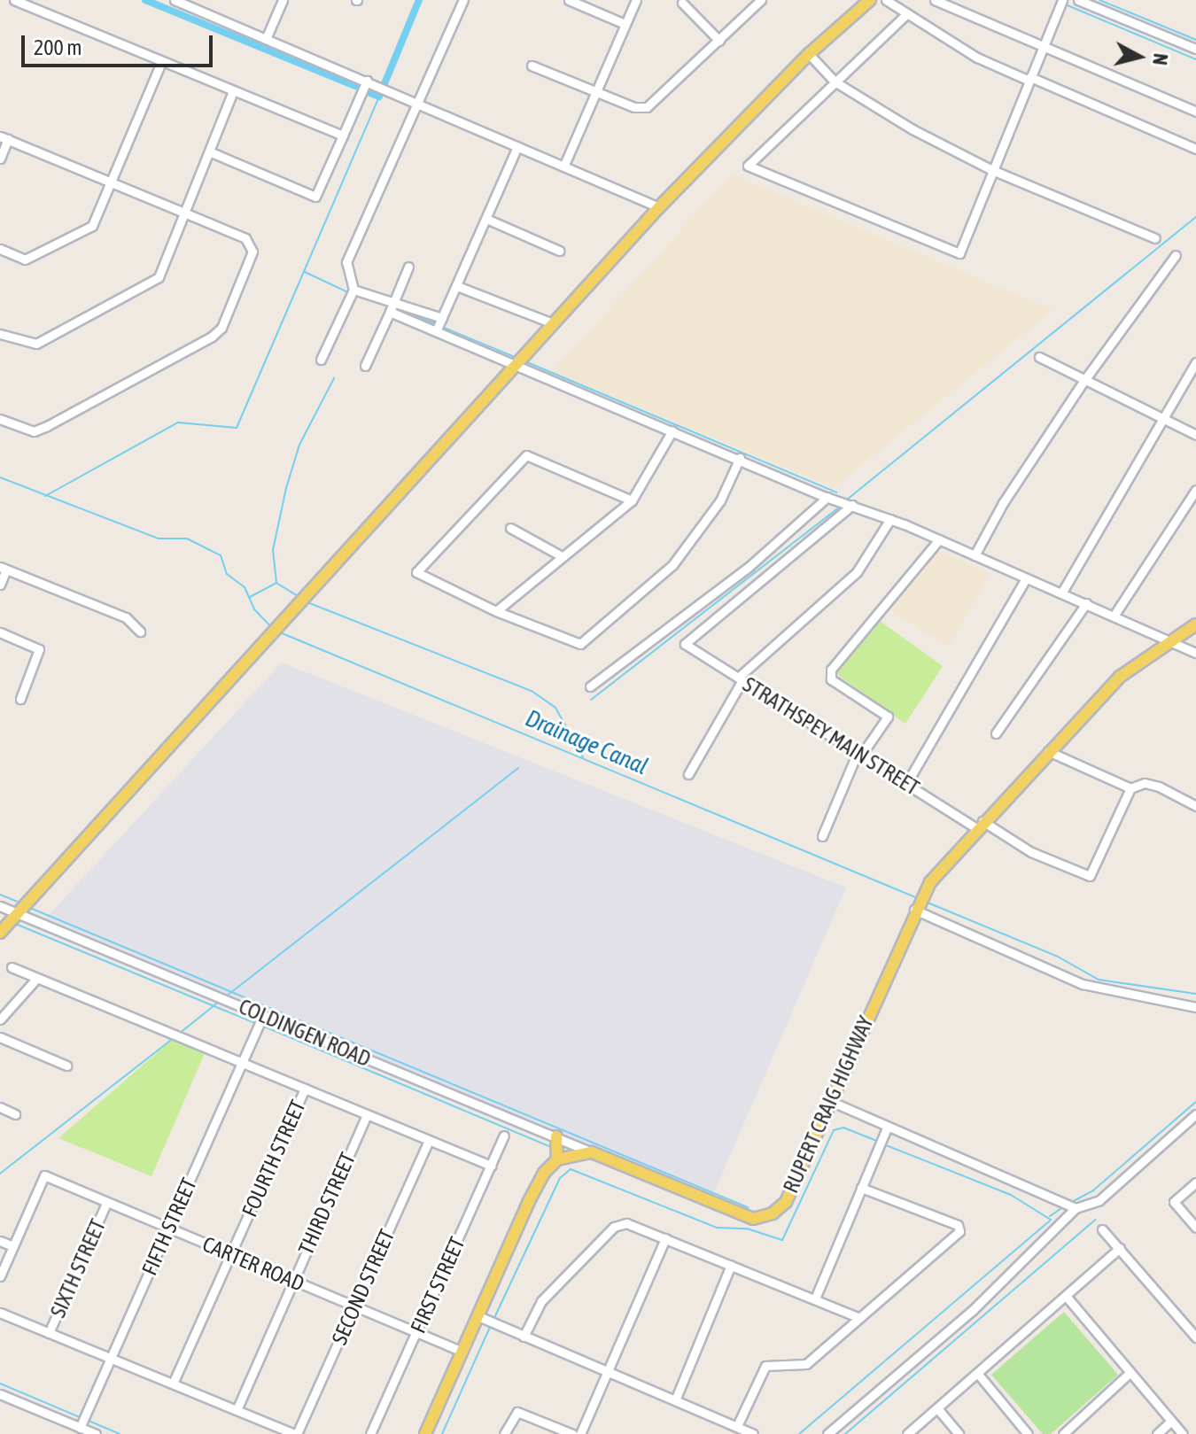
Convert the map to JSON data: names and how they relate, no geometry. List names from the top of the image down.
{
  "streets": {
    "main road": ["RUPERT CRAIG HIGHWAY"],
    "street": [
      "STRATHSPEY MAIN STREET",
      "COLDINGEN ROAD",
      "FOURTH STREET",
      "THIRD STREET",
      "FIFTH STREET",
      "CARTER ROAD",
      "SIXTH STREET",
      "FIRST STREET",
      "SECOND STREET"
    ]
  },
  "crossings": [
    ["STRATHSPEY MAIN STREET", "RUPERT CRAIG HIGHWAY"],
    ["COLDINGEN ROAD", "RUPERT CRAIG HIGHWAY"],
    ["COLDINGEN ROAD", "FIFTH STREET"],
    ["FOURTH STREET", "CARTER ROAD"],
    ["THIRD STREET", "CARTER ROAD"],
    ["FIFTH STREET", "CARTER ROAD"],
    ["CARTER ROAD", "SIXTH STREET"],
    ["CARTER ROAD", "FIRST STREET"],
    ["CARTER ROAD", "SECOND STREET"]
  ],
  "water": ["Drainage Canal"],
  "scale_bar": "200 m",
  "north": "right"
}
